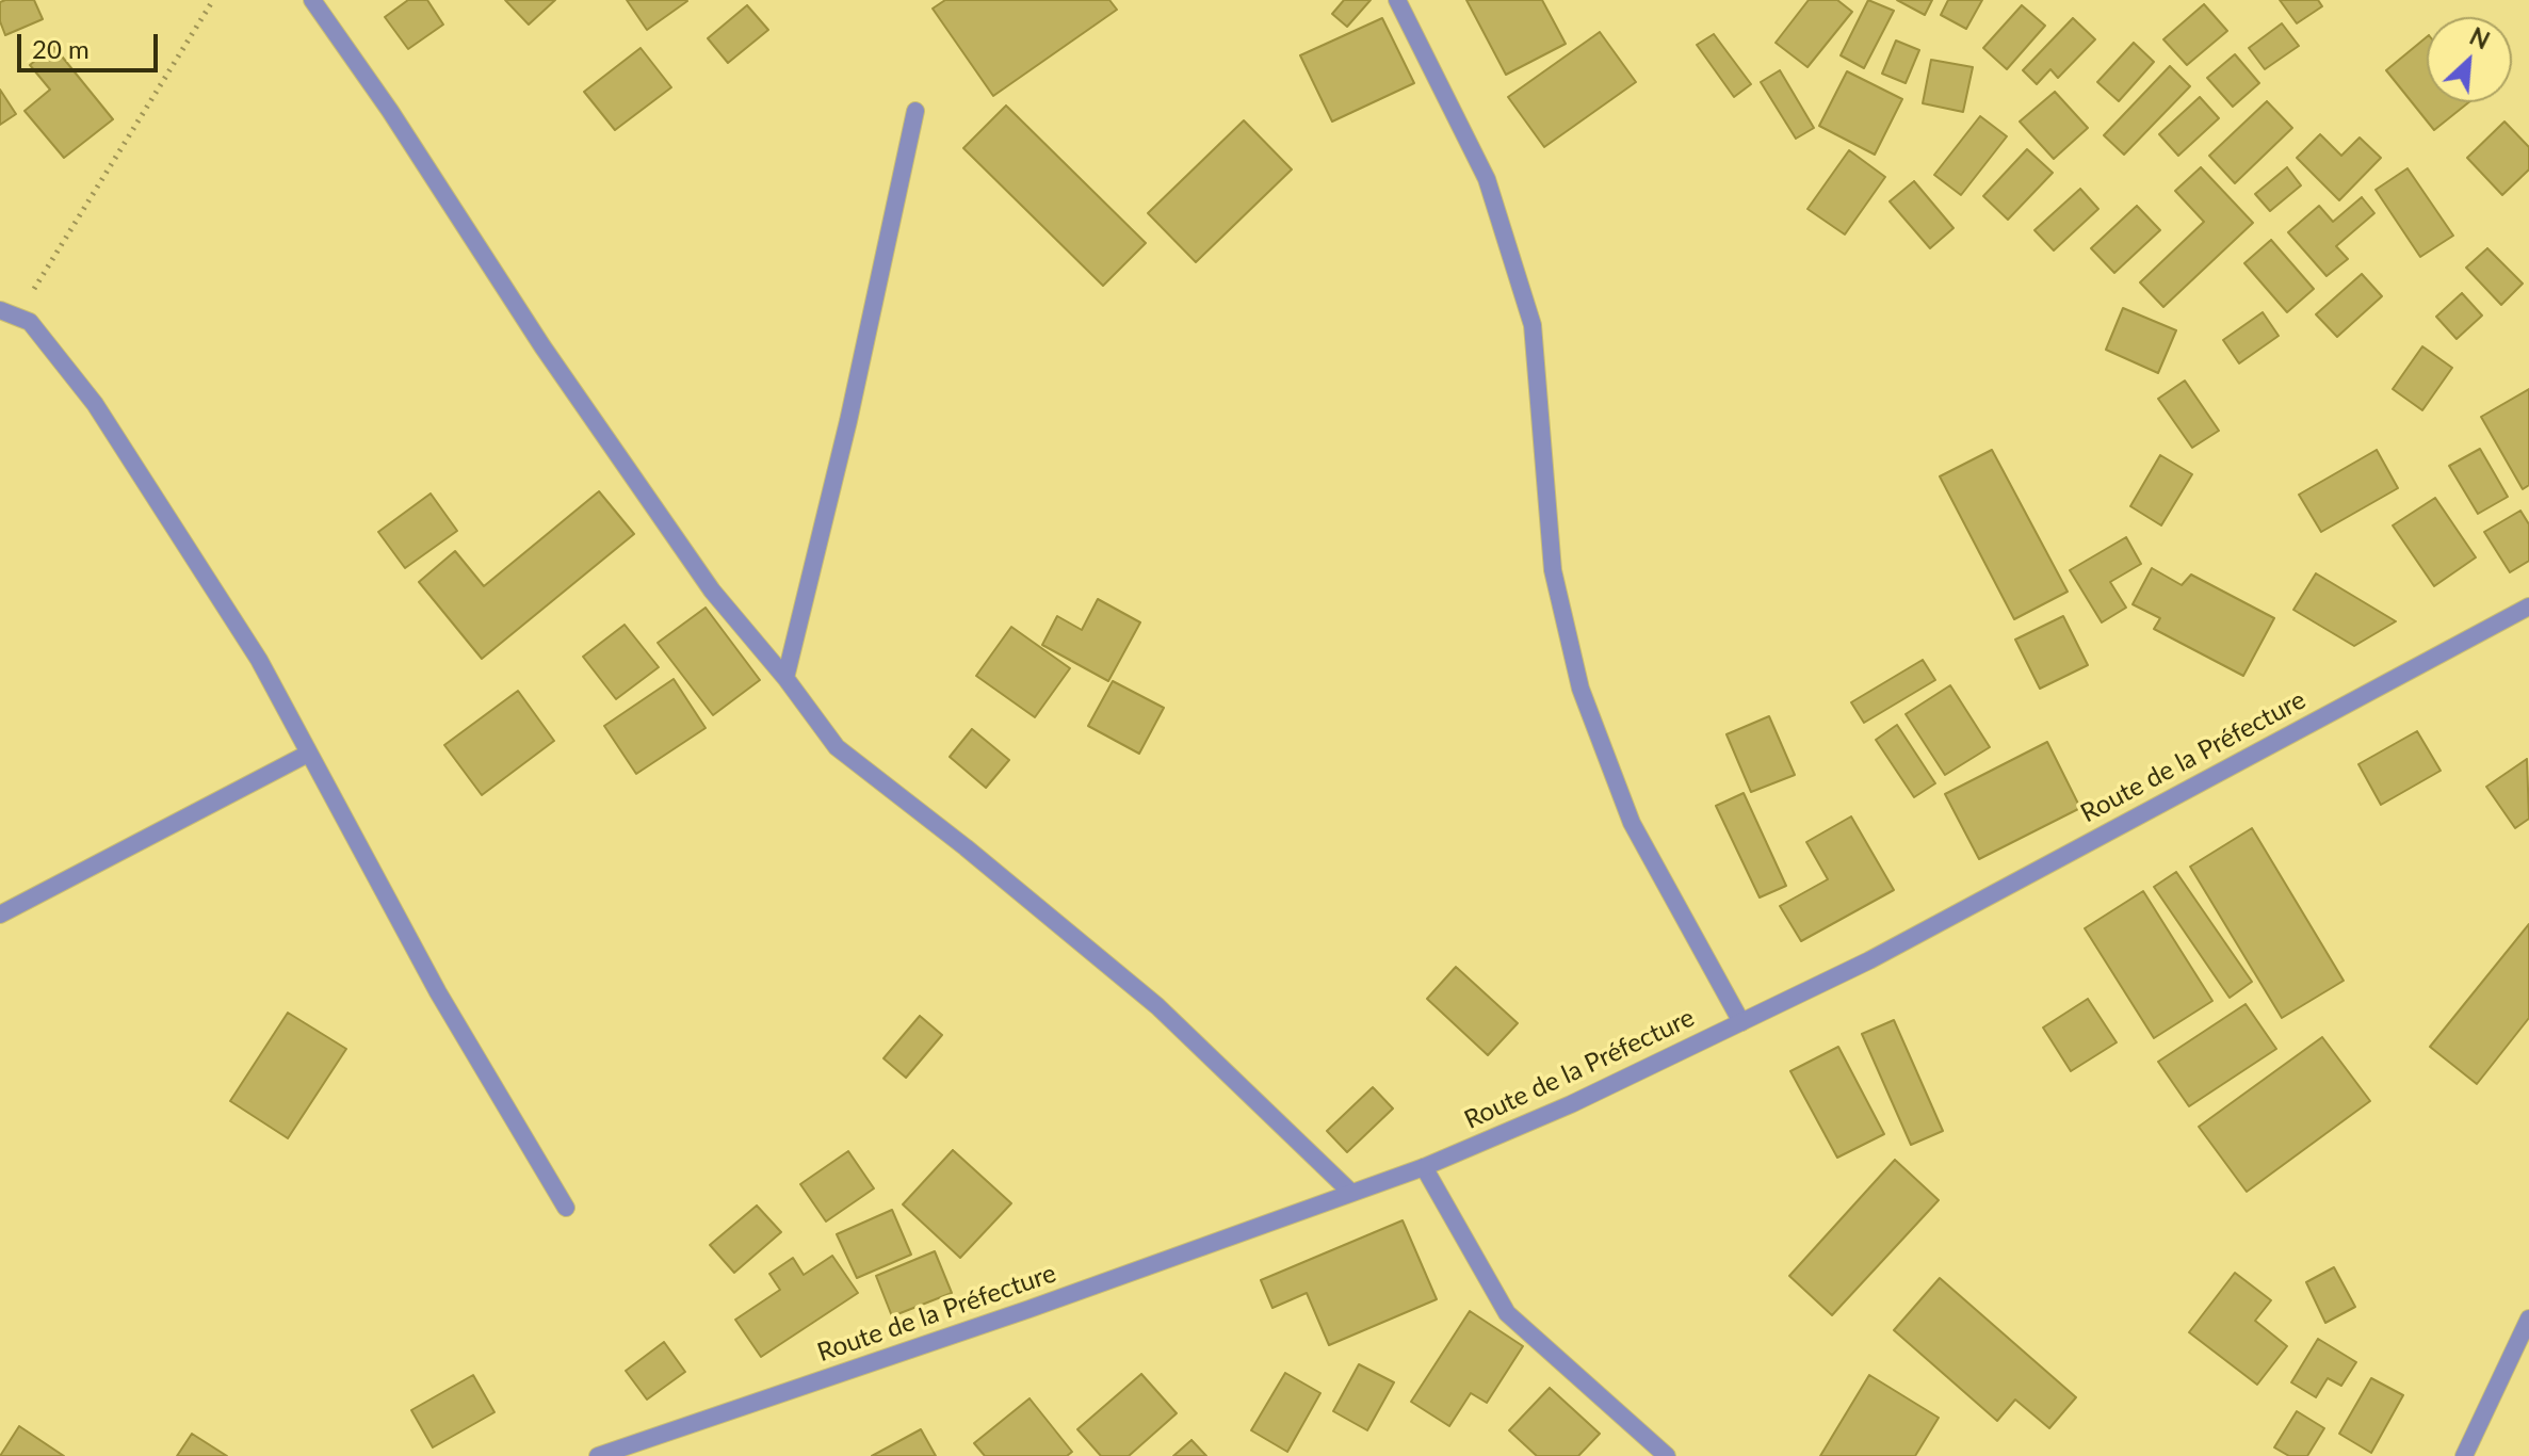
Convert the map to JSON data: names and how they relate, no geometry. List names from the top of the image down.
{
  "streets": {
    "street": ["Route de la Préfecture"]
  },
  "scale_bar": "20 m",
  "north": "top right"
}
